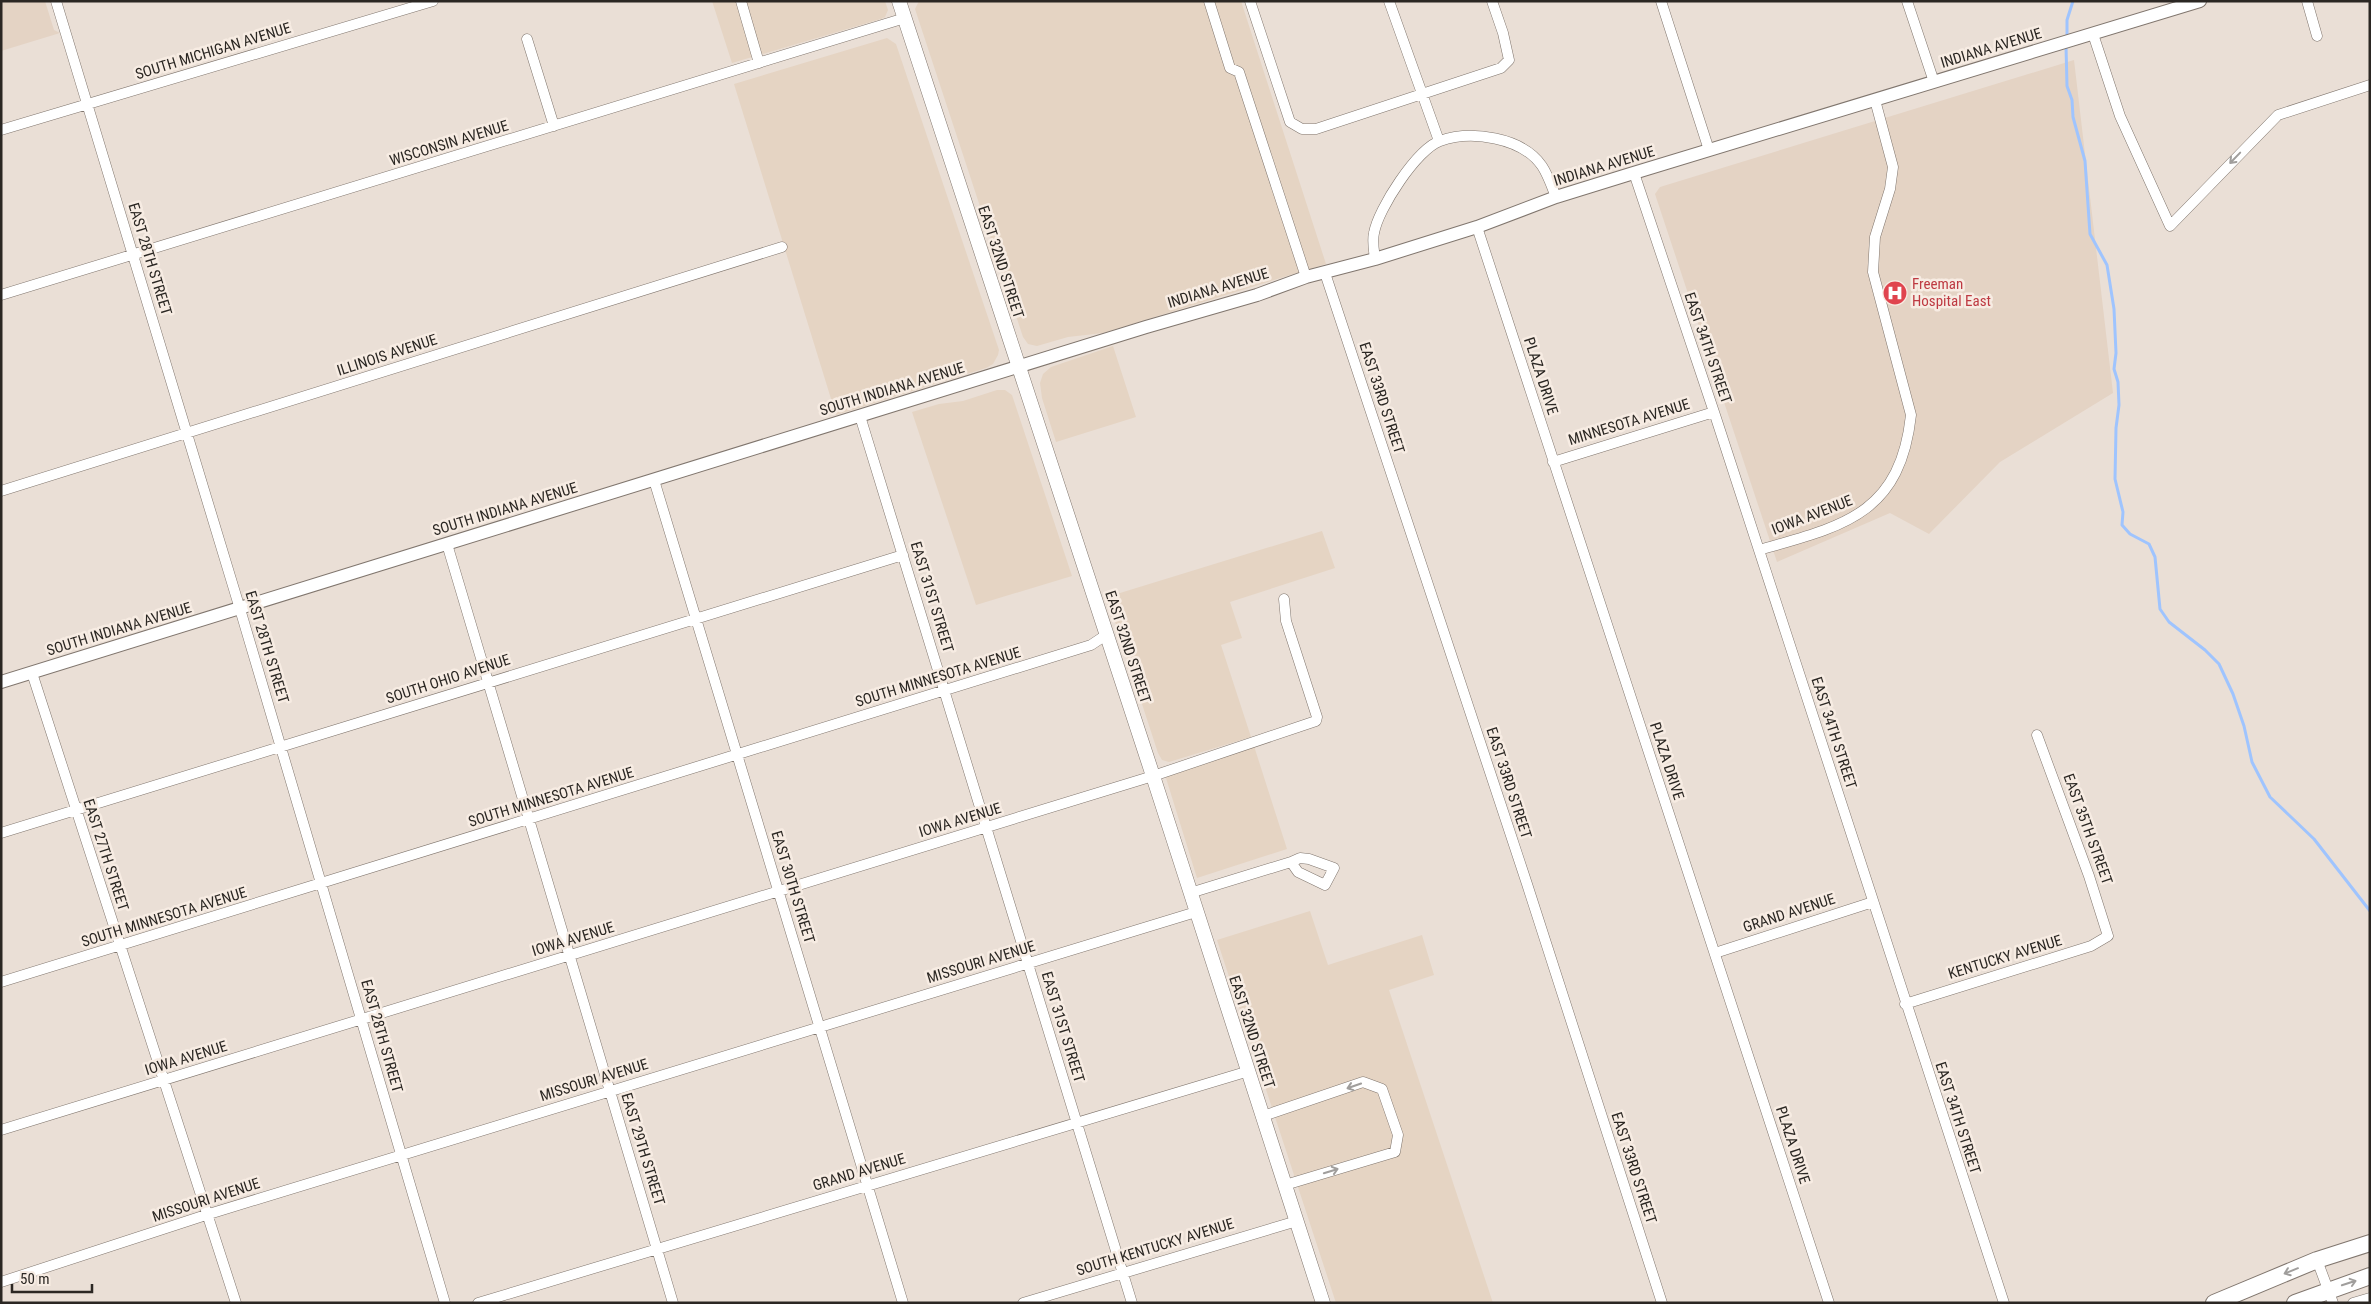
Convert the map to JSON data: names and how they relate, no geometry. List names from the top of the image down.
{
  "streets": {
    "main road": ["EAST 32ND STREET"],
    "street": [
      "INDIANA AVENUE",
      "SOUTH MICHIGAN AVENUE",
      "WISCONSIN AVENUE",
      "EAST 28TH STREET",
      "EAST 34TH STREET",
      "ILLINOIS AVENUE",
      "PLAZA DRIVE",
      "SOUTH INDIANA AVENUE",
      "EAST 33RD STREET",
      "MINNESOTA AVENUE",
      "IOWA AVENUE",
      "EAST 31ST STREET",
      "SOUTH MINNESOTA AVENUE",
      "SOUTH OHIO AVENUE",
      "EAST 35TH STREET",
      "EAST 27TH STREET",
      "EAST 30TH STREET",
      "GRAND AVENUE",
      "KENTUCKY AVENUE",
      "MISSOURI AVENUE",
      "EAST 29TH STREET",
      "SOUTH KENTUCKY AVENUE"
    ]
  },
  "crossings": [
    ["INDIANA AVENUE", "EAST 32ND STREET"],
    ["INDIANA AVENUE", "EAST 34TH STREET"],
    ["INDIANA AVENUE", "PLAZA DRIVE"],
    ["INDIANA AVENUE", "SOUTH INDIANA AVENUE"],
    ["INDIANA AVENUE", "EAST 33RD STREET"],
    ["INDIANA AVENUE", "IOWA AVENUE"],
    ["SOUTH MICHIGAN AVENUE", "EAST 28TH STREET"],
    ["WISCONSIN AVENUE", "EAST 28TH STREET"],
    ["WISCONSIN AVENUE", "EAST 32ND STREET"],
    ["EAST 28TH STREET", "ILLINOIS AVENUE"],
    ["EAST 28TH STREET", "SOUTH INDIANA AVENUE"],
    ["EAST 28TH STREET", "IOWA AVENUE"],
    ["EAST 28TH STREET", "SOUTH MINNESOTA AVENUE"],
    ["EAST 28TH STREET", "SOUTH OHIO AVENUE"],
    ["EAST 28TH STREET", "MISSOURI AVENUE"],
    ["EAST 32ND STREET", "SOUTH INDIANA AVENUE"],
    ["EAST 32ND STREET", "IOWA AVENUE"],
    ["EAST 32ND STREET", "SOUTH MINNESOTA AVENUE"],
    ["EAST 32ND STREET", "GRAND AVENUE"],
    ["EAST 32ND STREET", "MISSOURI AVENUE"],
    ["EAST 32ND STREET", "SOUTH KENTUCKY AVENUE"],
    ["EAST 34TH STREET", "MINNESOTA AVENUE"],
    ["EAST 34TH STREET", "IOWA AVENUE"],
    ["EAST 34TH STREET", "GRAND AVENUE"],
    ["EAST 34TH STREET", "KENTUCKY AVENUE"],
    ["PLAZA DRIVE", "MINNESOTA AVENUE"],
    ["PLAZA DRIVE", "GRAND AVENUE"],
    ["SOUTH INDIANA AVENUE", "EAST 31ST STREET"],
    ["SOUTH INDIANA AVENUE", "EAST 27TH STREET"],
    ["SOUTH INDIANA AVENUE", "EAST 30TH STREET"],
    ["SOUTH INDIANA AVENUE", "EAST 29TH STREET"],
    ["IOWA AVENUE", "EAST 31ST STREET"],
    ["IOWA AVENUE", "EAST 27TH STREET"],
    ["IOWA AVENUE", "EAST 30TH STREET"],
    ["IOWA AVENUE", "EAST 29TH STREET"],
    ["EAST 31ST STREET", "SOUTH MINNESOTA AVENUE"],
    ["EAST 31ST STREET", "SOUTH OHIO AVENUE"],
    ["EAST 31ST STREET", "GRAND AVENUE"],
    ["EAST 31ST STREET", "MISSOURI AVENUE"],
    ["EAST 31ST STREET", "SOUTH KENTUCKY AVENUE"],
    ["SOUTH MINNESOTA AVENUE", "EAST 27TH STREET"],
    ["SOUTH MINNESOTA AVENUE", "EAST 30TH STREET"],
    ["SOUTH MINNESOTA AVENUE", "EAST 29TH STREET"],
    ["SOUTH OHIO AVENUE", "EAST 27TH STREET"],
    ["SOUTH OHIO AVENUE", "EAST 30TH STREET"],
    ["SOUTH OHIO AVENUE", "EAST 29TH STREET"],
    ["EAST 35TH STREET", "KENTUCKY AVENUE"],
    ["EAST 27TH STREET", "MISSOURI AVENUE"],
    ["EAST 30TH STREET", "GRAND AVENUE"],
    ["EAST 30TH STREET", "MISSOURI AVENUE"],
    ["GRAND AVENUE", "EAST 29TH STREET"],
    ["MISSOURI AVENUE", "EAST 29TH STREET"]
  ],
  "places": {
    "hospital": ["Freeman Hospital East"]
  },
  "scale_bar": "50 m"
}
